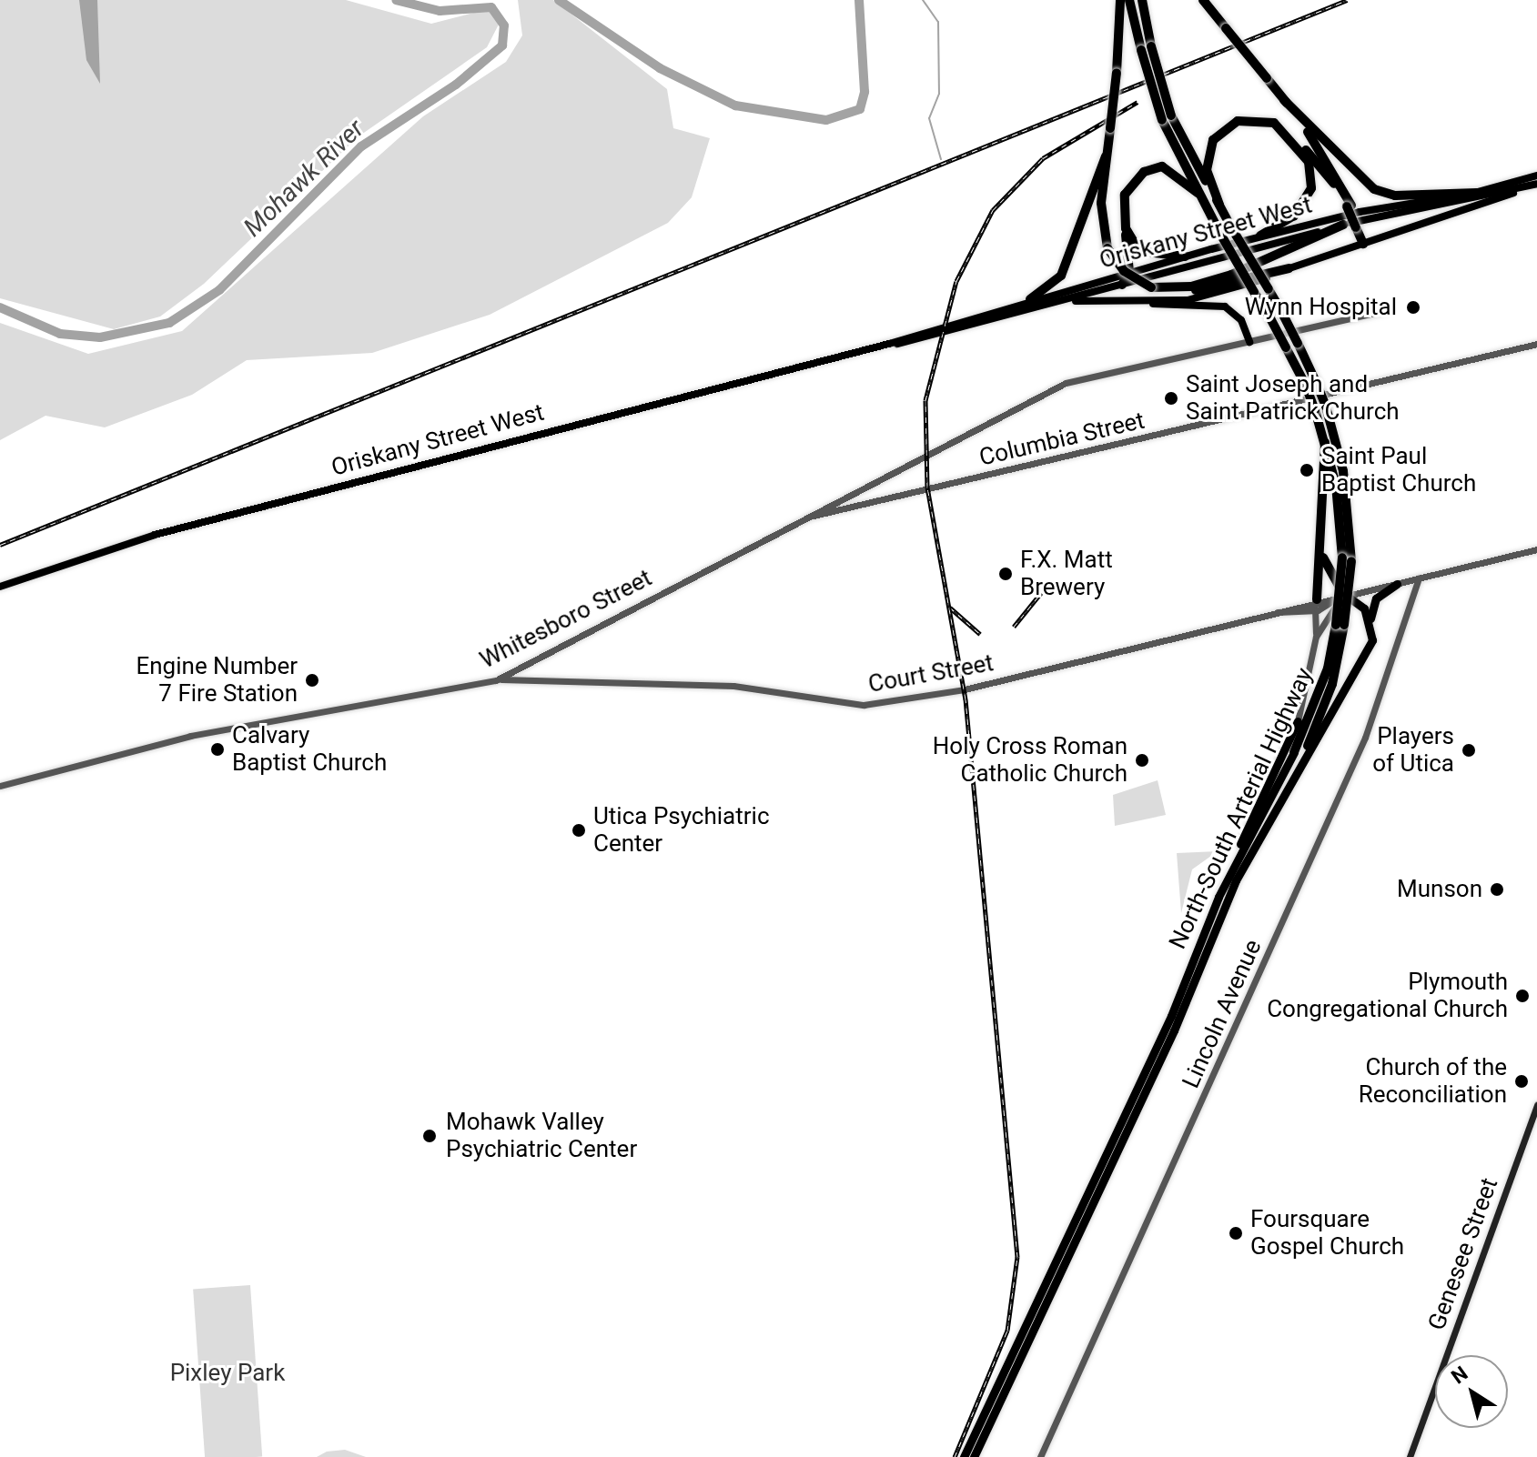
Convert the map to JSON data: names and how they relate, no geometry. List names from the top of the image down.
{
  "streets": {
    "highway": ["North-South Arterial Highway"],
    "main road": ["Oriskany Street West", "Genesee Street"],
    "street": [
      "Columbia Street",
      "Whitesboro Street",
      "Court Street",
      "Lincoln Avenue"
    ]
  },
  "crossings": [
    ["Columbia Street", "Whitesboro Street"],
    ["Whitesboro Street", "Court Street"],
    ["Court Street", "Lincoln Avenue"]
  ],
  "water": ["Mohawk River"],
  "parks": ["Pixley Park"],
  "places": [
    "Wynn Hospital",
    "Saint Joseph and Saint Patrick Church",
    "Saint Paul Baptist Church",
    "F.X. Matt Brewery",
    "Engine Number 7 Fire Station",
    "Calvary Baptist Church",
    "Players of Utica",
    "Holy Cross Roman Catholic Church",
    "Utica Psychiatric Center",
    "Munson",
    "Plymouth Congregational Church",
    "Church of the Reconciliation",
    "Mohawk Valley Psychiatric Center",
    "Foursquare Gospel Church"
  ],
  "north": "top left"
}
